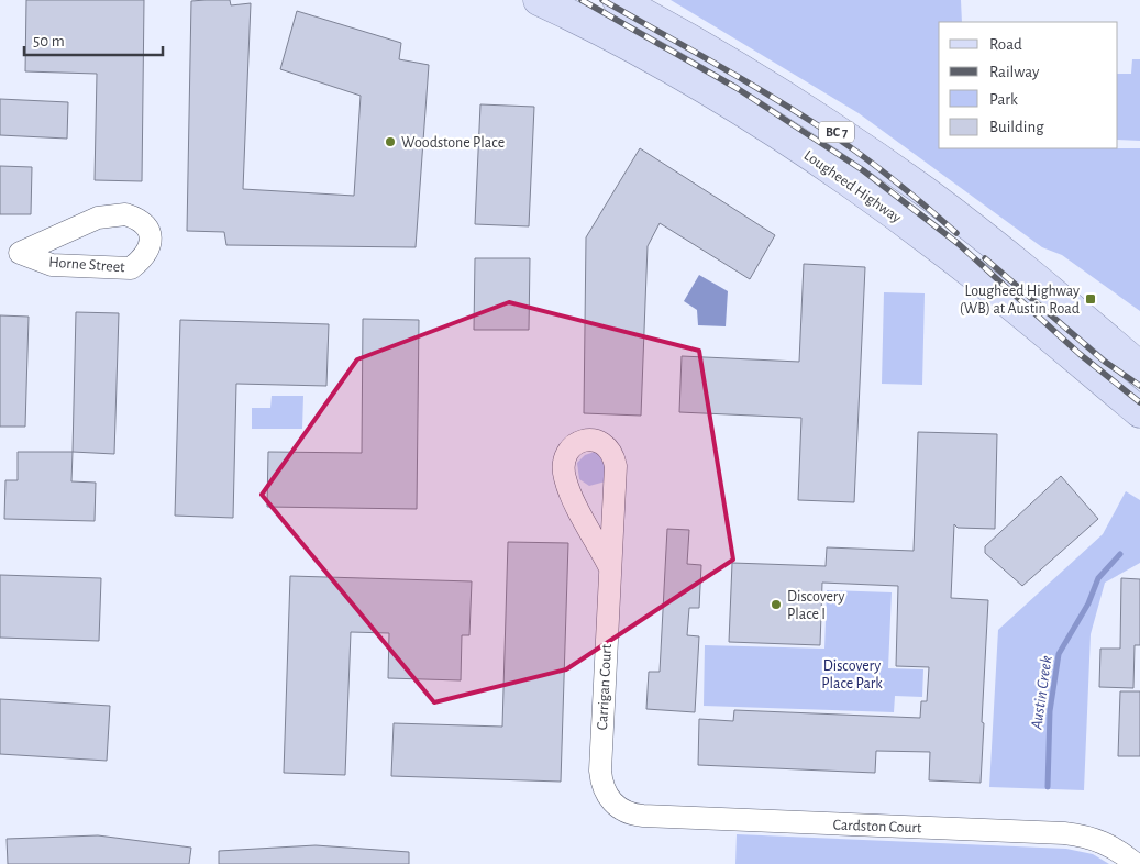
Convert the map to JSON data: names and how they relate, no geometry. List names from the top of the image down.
{
  "streets": {
    "main road": ["BC 7", "Lougheed Highway"],
    "street": ["Horne Street", "Carrigan Court", "Cardston Court"]
  },
  "crossings": [
    ["Carrigan Court", "Cardston Court"]
  ],
  "water": ["Austin Creek"],
  "parks": ["Discovery Place Park"],
  "places": {
    "other": ["Woodstone Place", "Discovery Place I"],
    "transit": ["Lougheed Highway (WB) at Austin Road"]
  },
  "legend": [
    "Road",
    "Railway",
    "Park",
    "Building"
  ],
  "scale_bar": "50 m"
}
